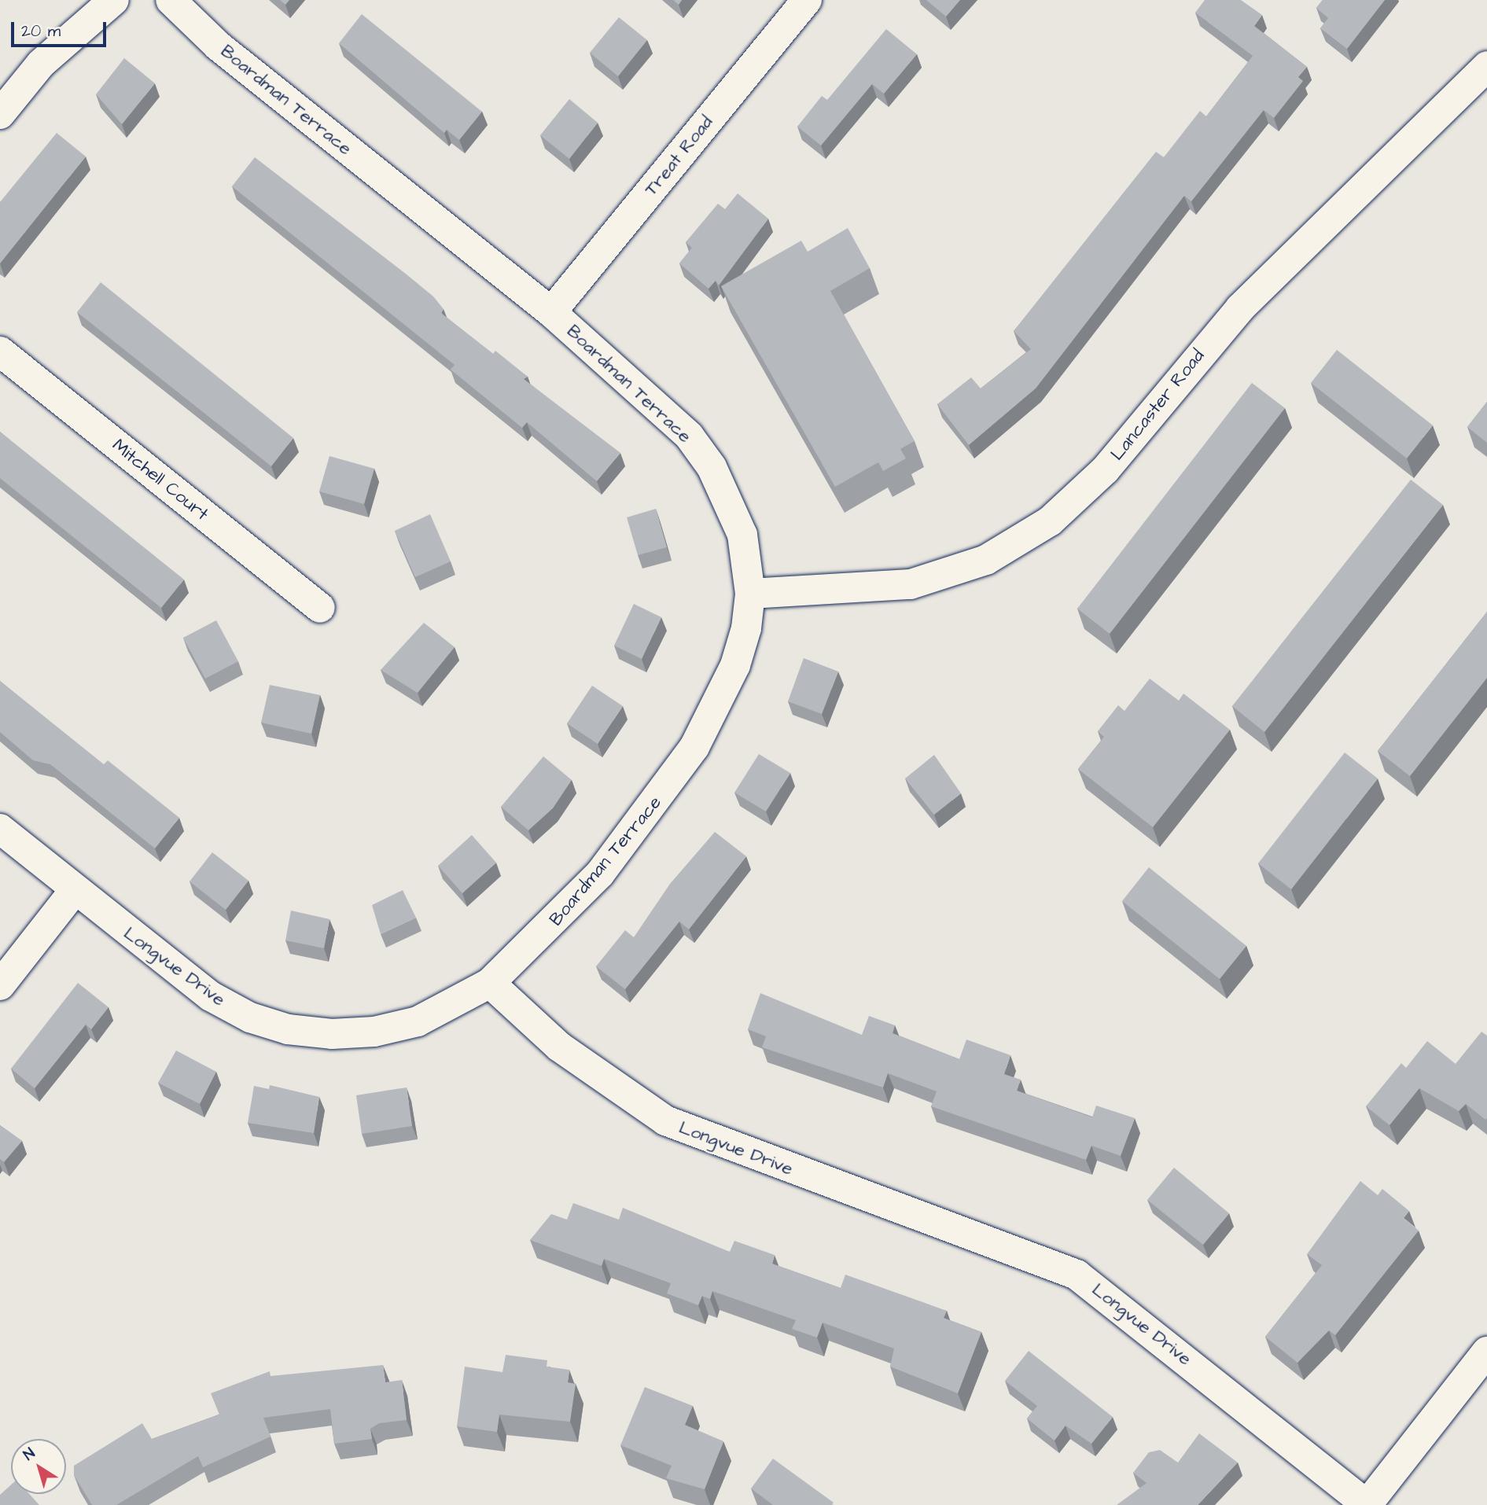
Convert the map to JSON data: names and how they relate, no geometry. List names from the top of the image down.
{
  "streets": {
    "street": [
      "Boardman Terrace",
      "Treat Road",
      "Lancaster Road",
      "Mitchell Court",
      "Longvue Drive"
    ]
  },
  "crossings": [
    ["Boardman Terrace", "Treat Road"],
    ["Boardman Terrace", "Lancaster Road"],
    ["Boardman Terrace", "Longvue Drive"]
  ],
  "scale_bar": "20 m",
  "north": "top left"
}
